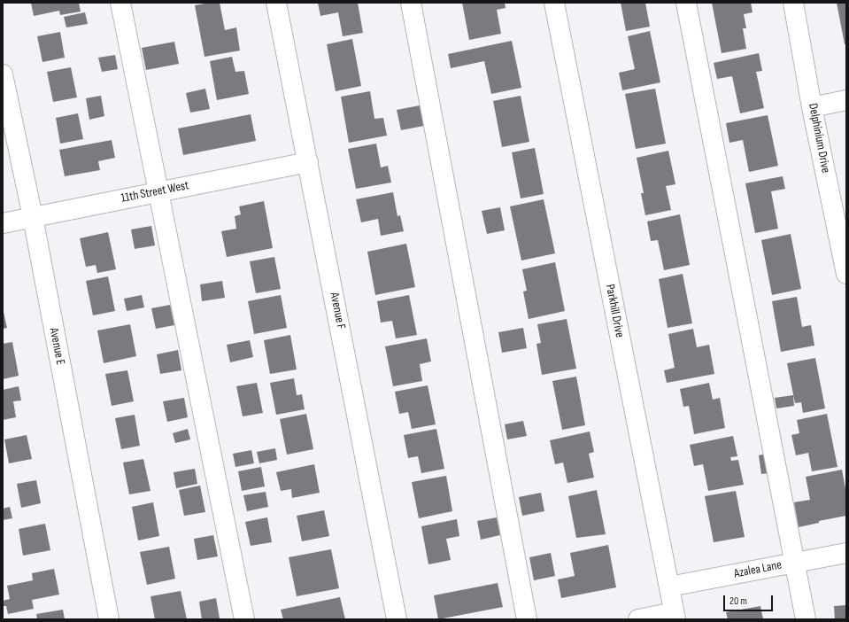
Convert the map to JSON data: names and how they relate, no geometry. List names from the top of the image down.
{
  "streets": {
    "street": [
      "Delphinium Drive",
      "11th Street West",
      "Avenue F",
      "Parkhill Drive",
      "Avenue E",
      "Azalea Lane"
    ]
  },
  "crossings": [
    ["11th Street West", "Avenue F"],
    ["11th Street West", "Avenue E"],
    ["Parkhill Drive", "Azalea Lane"]
  ],
  "scale_bar": "20 m"
}
